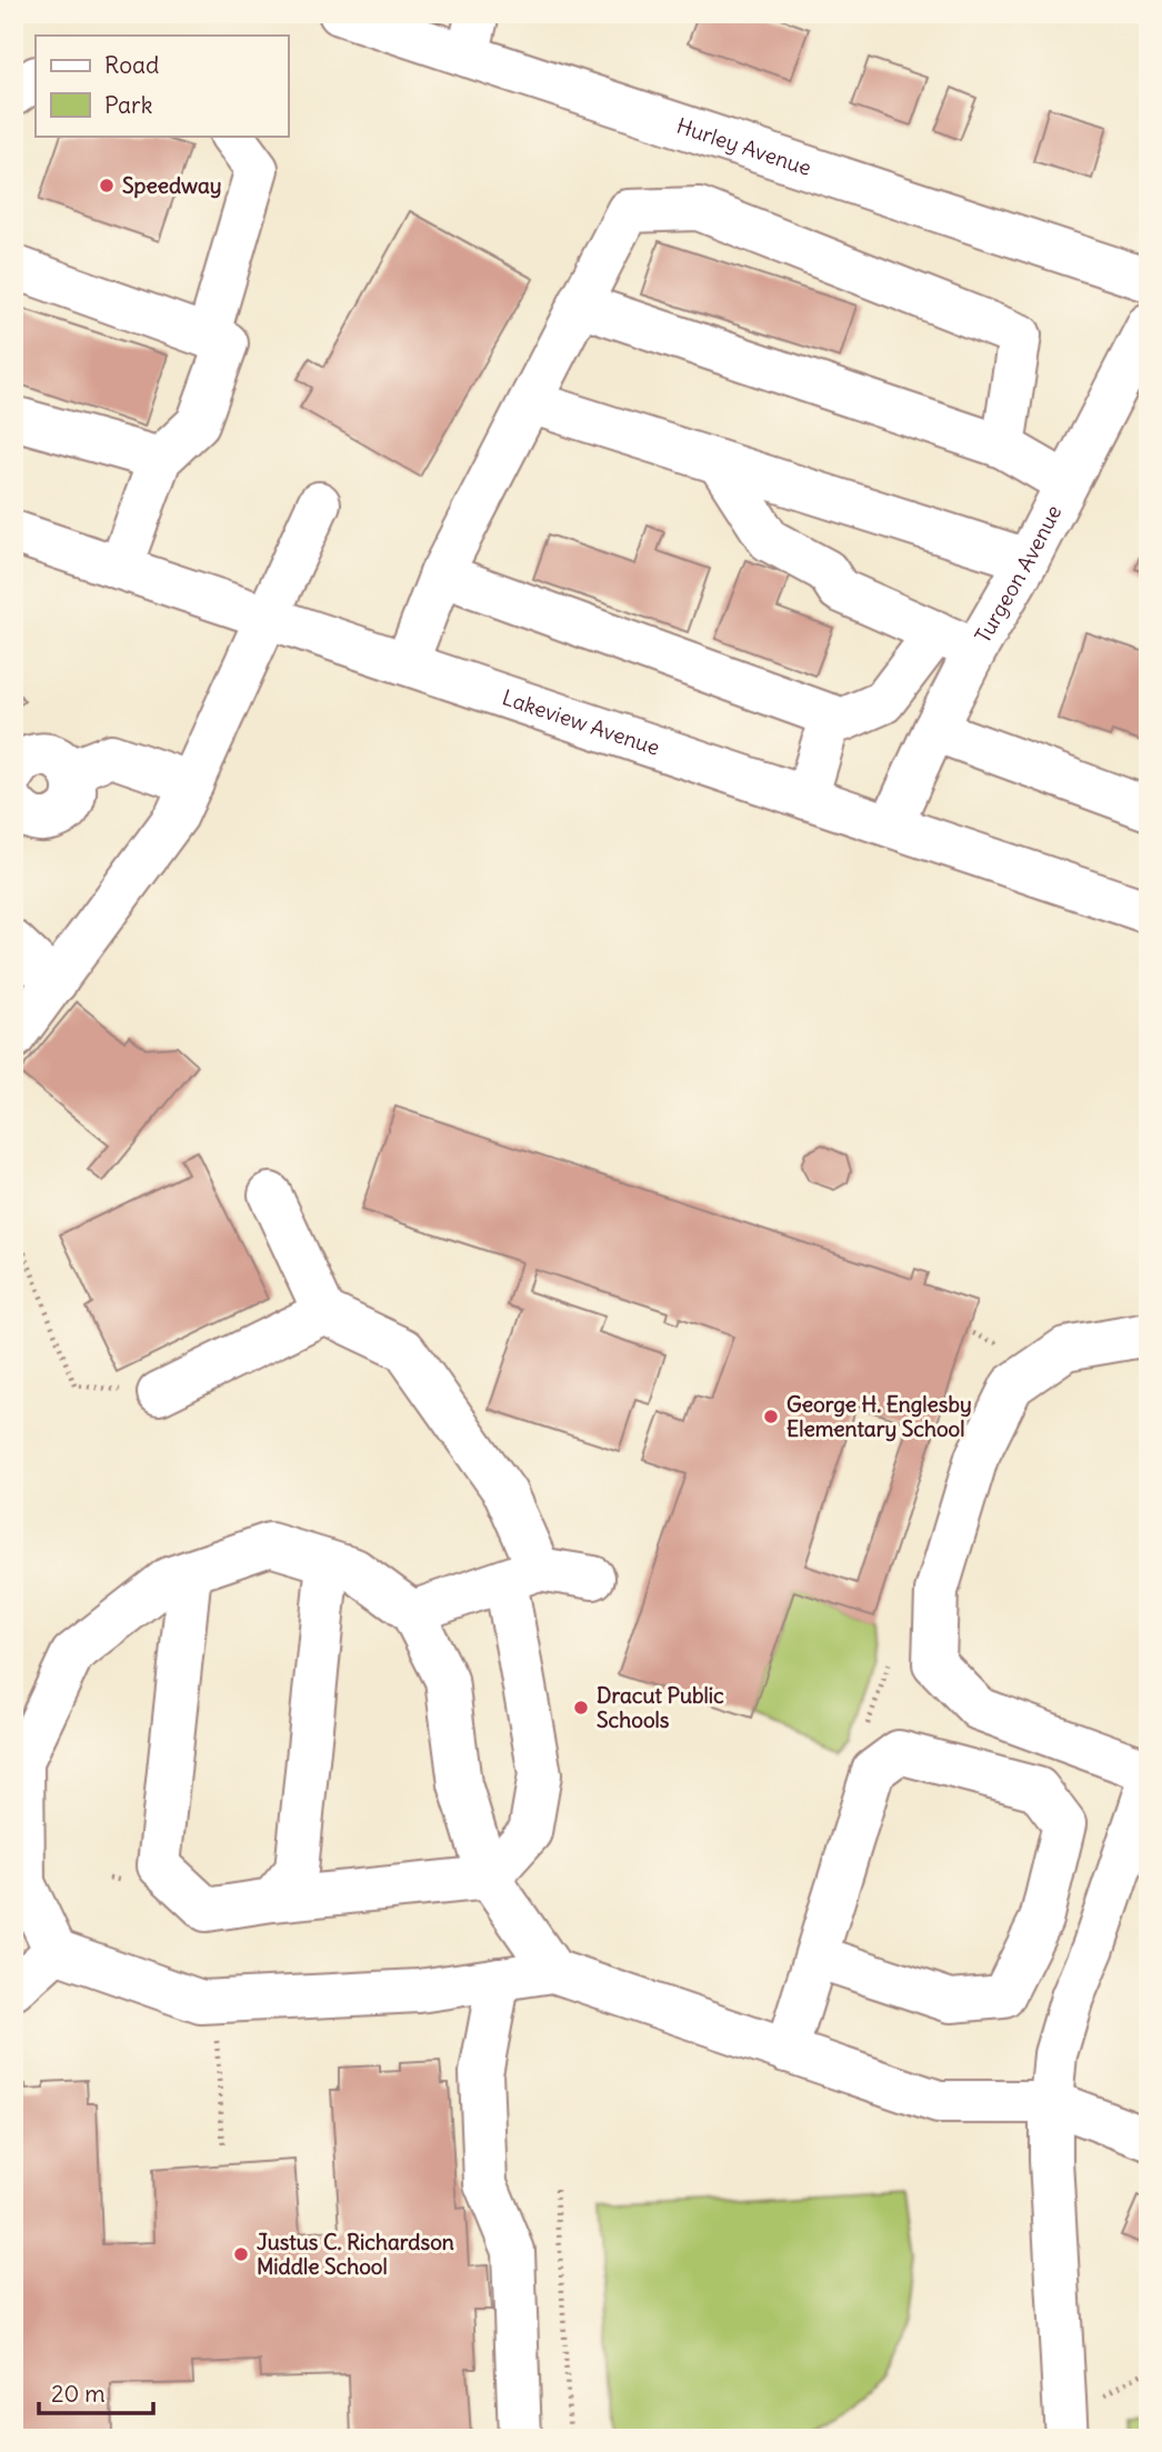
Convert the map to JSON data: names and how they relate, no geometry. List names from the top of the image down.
{
  "streets": {
    "street": ["Hurley Avenue", "Turgeon Avenue", "Lakeview Avenue"]
  },
  "crossings": [
    ["Turgeon Avenue", "Lakeview Avenue"]
  ],
  "places": [
    "Speedway",
    "George H. Englesby Elementary School",
    "Dracut Public Schools",
    "Justus C. Richardson Middle School"
  ],
  "legend": ["Road", "Park"],
  "scale_bar": "20 m"
}
